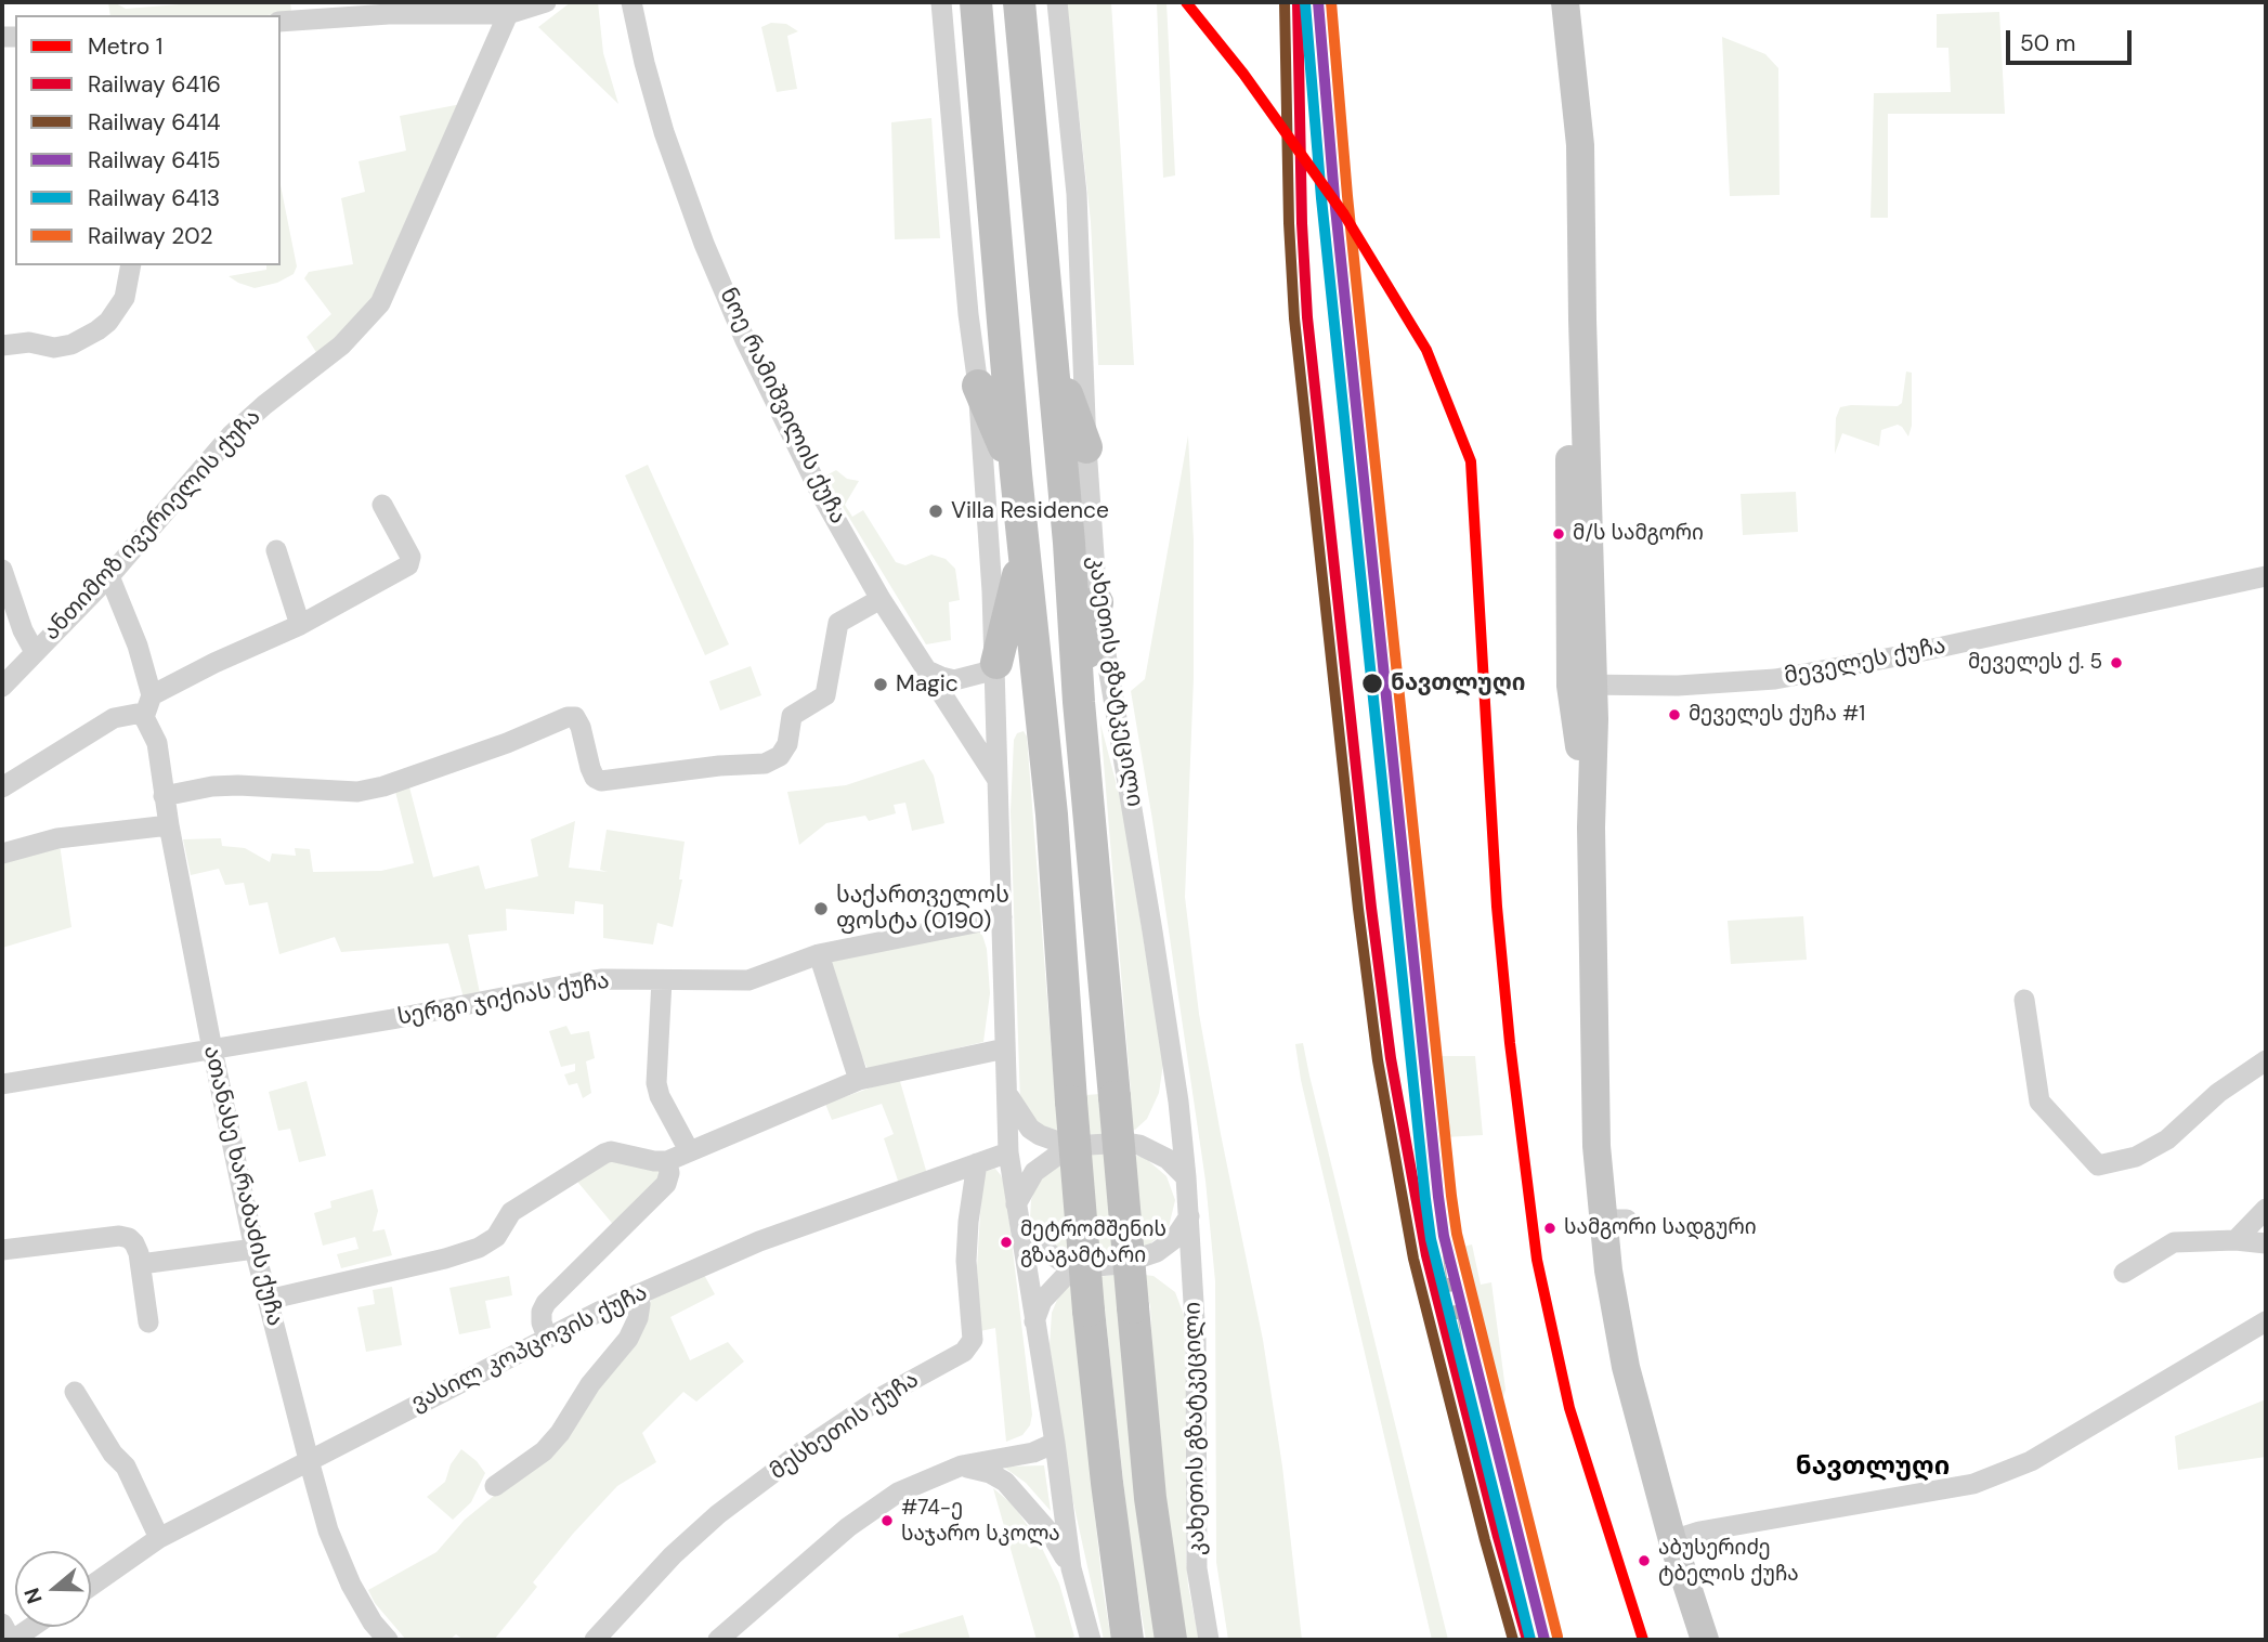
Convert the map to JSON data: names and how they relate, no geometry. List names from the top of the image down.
{
  "streets": {
    "highway": ["კახეთის გზატკეცილი"],
    "street": [
      "ნოე რამიშვილის ქუჩა",
      "ანთიმოზ ივერიელის ქუჩა",
      "მეველეს ქუჩა",
      "სერგი ჯიქიას ქუჩა",
      "ათანასე ხარაბაძის ქუჩა",
      "ვასილ კოპცოვის ქუჩა",
      "მესხეთის ქუჩა"
    ]
  },
  "crossings": [
    ["სერგი ჯიქიას ქუჩა", "ათანასე ხარაბაძის ქუჩა"],
    ["ათანასე ხარაბაძის ქუჩა", "ვასილ კოპცოვის ქუჩა"],
    ["ვასილ კოპცოვის ქუჩა", "მესხეთის ქუჩა"]
  ],
  "districts": ["ნავთლუღი"],
  "places": [
    "Villa Residence",
    "მ/ს სამგორი",
    "მეველეს ქ. 5",
    "ნავთლუღი",
    "Magic",
    "მეველეს ქუჩა #1",
    "საქართველოს ფოსტა (0190)",
    "სამგორი სადგური",
    "მეტრომშენის გზაგამტარი",
    "#74-ე საჯარო სკოლა",
    "აბუსერიძე ტბელის ქუჩა"
  ],
  "lines": [
    "metro line 1",
    "rail line 6416",
    "rail line 6414",
    "rail line 6415",
    "rail line 202",
    "rail line 6413"
  ],
  "legend": [
    "Metro 1",
    "Railway 6416",
    "Railway 6414",
    "Railway 6415",
    "Railway 6413",
    "Railway 202"
  ],
  "scale_bar": "50 m",
  "north": "left"
}
